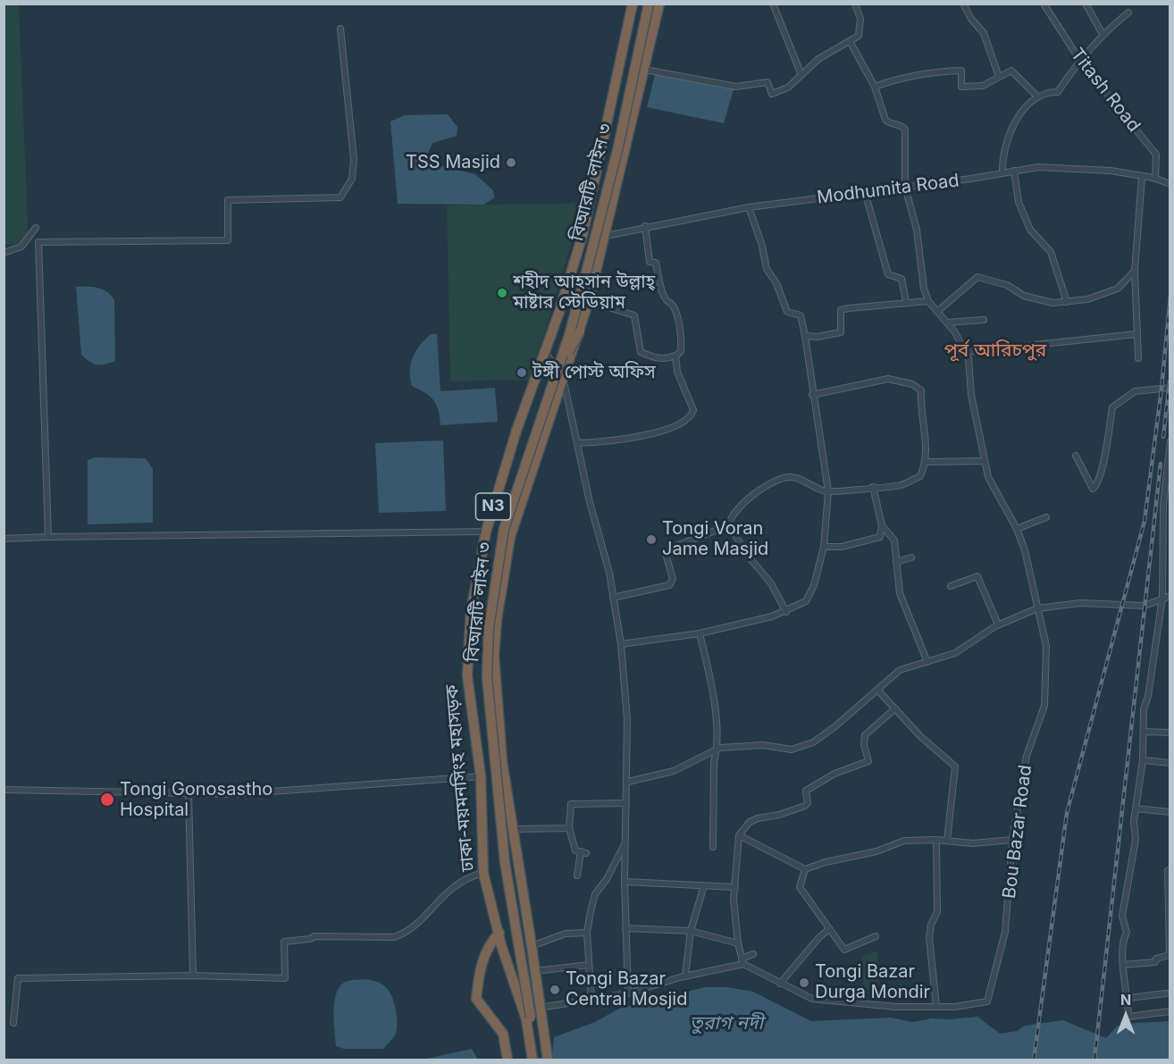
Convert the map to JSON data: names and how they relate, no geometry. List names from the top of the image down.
{
  "streets": {
    "highway": ["বিআরটি লাইন ৩", "N3", "ঢাকা-ময়মনসিংহ মহাসড়ক"],
    "street": ["Titash Road", "Modhumita Road", "Bou Bazar Road"]
  },
  "crossings": [
    ["Titash Road", "Modhumita Road"],
    ["বিআরটি লাইন ৩", "N3"]
  ],
  "districts": ["পূর্ব আরিচপুর"],
  "water": ["তুরাগ নদী"],
  "places": [
    "TSS Masjid",
    "শহীদ আহসান উল্লাহ্‌ মাষ্টার স্টেডিয়াম",
    "টঙ্গী পোস্ট অফিস",
    "Tongi Voran Jame Masjid",
    "Tongi Gonosastho Hospital",
    "Tongi Bazar Durga Mondir",
    "Tongi Bazar Central Mosjid"
  ],
  "north": "top"
}
